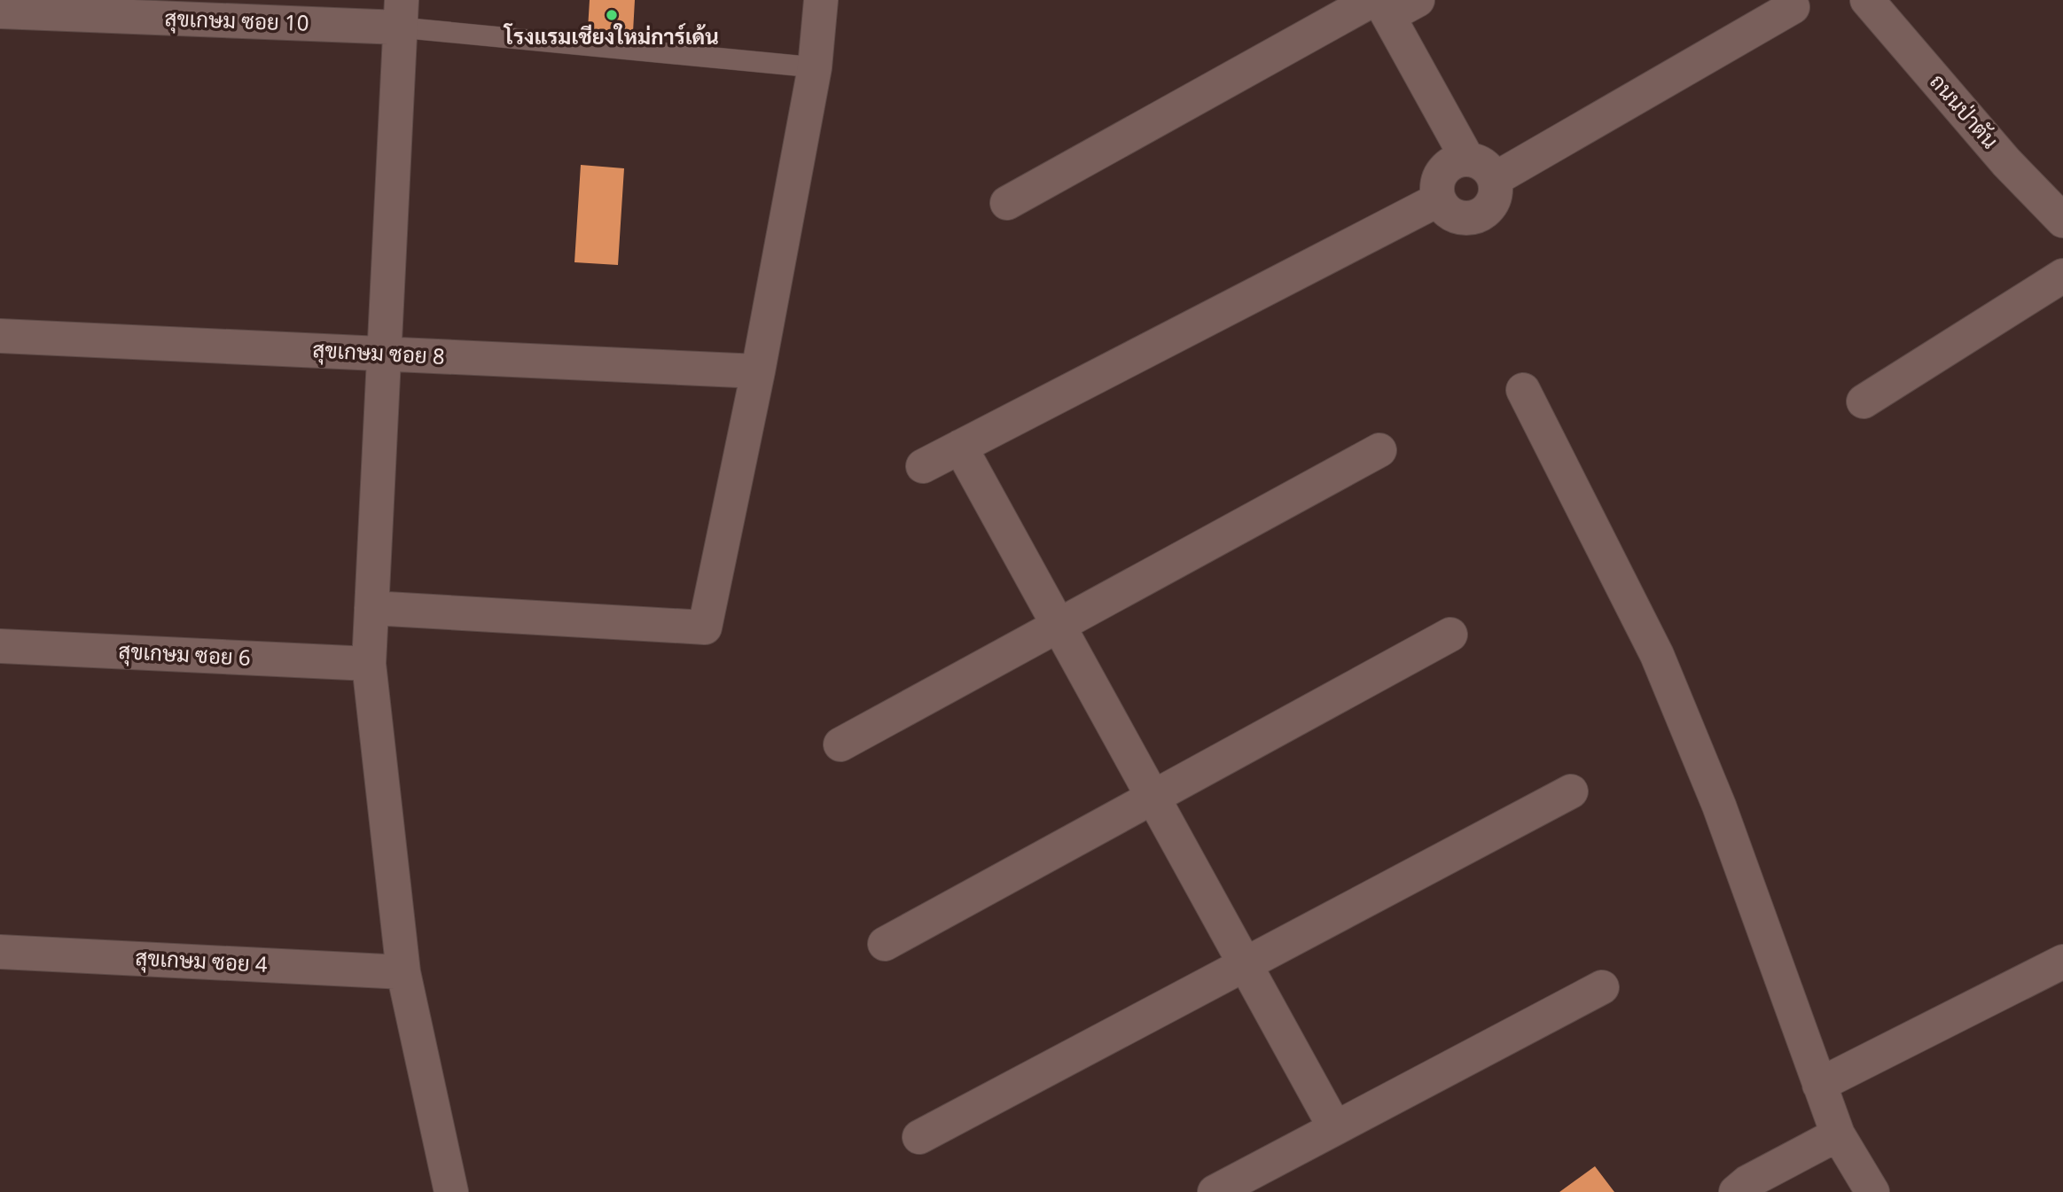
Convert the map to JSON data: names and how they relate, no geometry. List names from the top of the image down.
{
  "streets": {
    "street": [
      "สุขเกษม ซอย 10",
      "ถนนป่าตัน",
      "สุขเกษม ซอย 8",
      "สุขเกษม ซอย 6",
      "สุขเกษม ซอย 4"
    ]
  },
  "places": ["โรงแรมเชียงใหม่การ์เด้น"]
}
